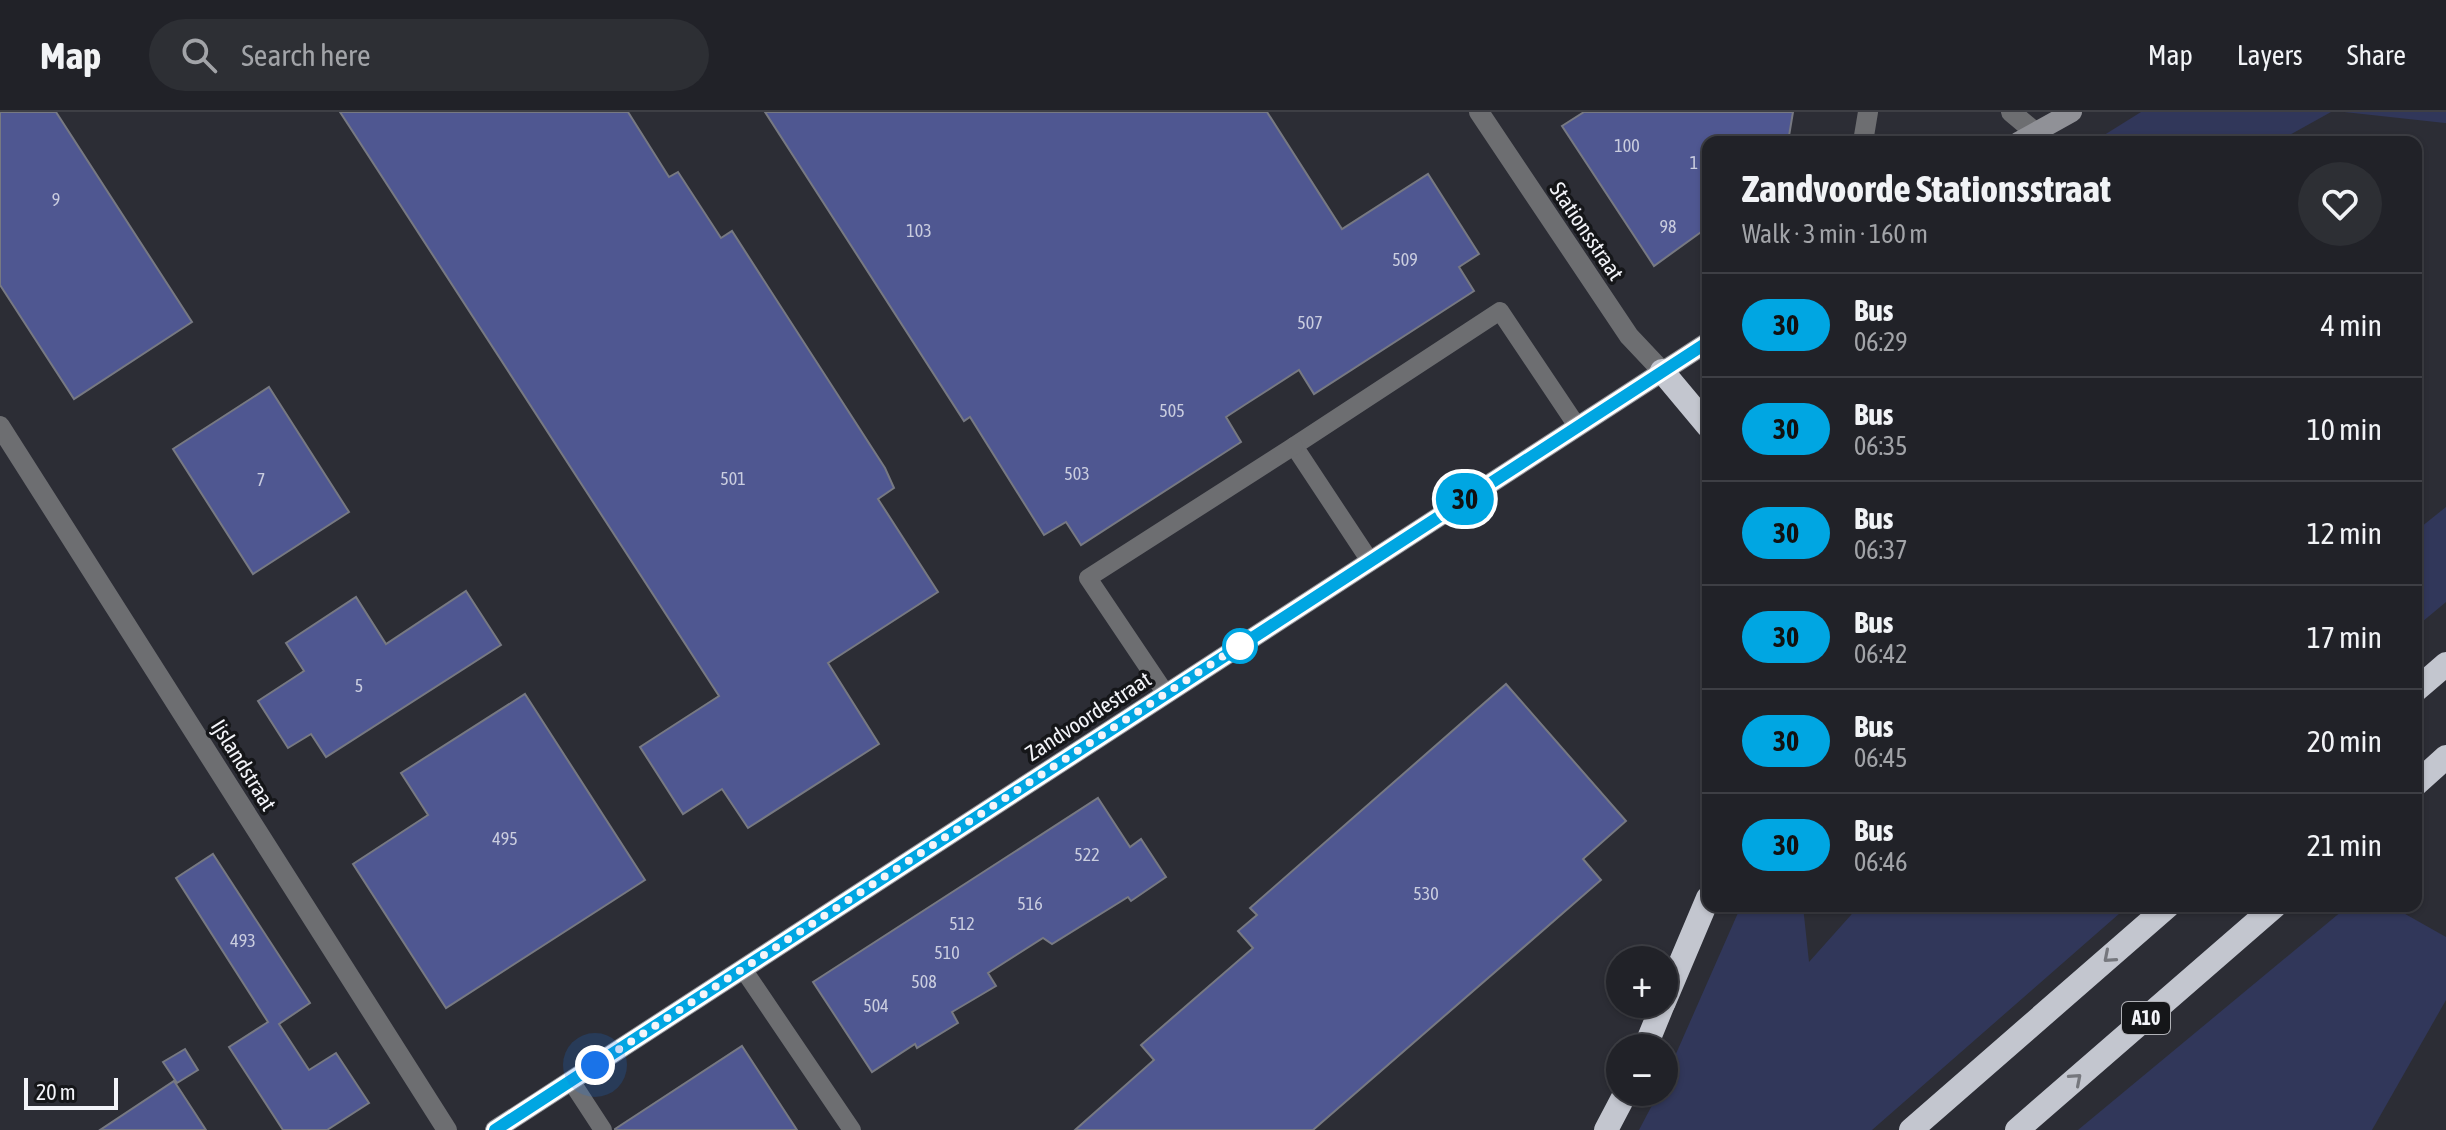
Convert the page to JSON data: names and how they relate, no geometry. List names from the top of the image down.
{
  "streets": {
    "highway": ["A10"],
    "main road": ["Zandvoordestraat"],
    "street": ["Stationsstraat", "Ijslandstraat"]
  },
  "crossings": [
    ["Stationsstraat", "Zandvoordestraat"]
  ],
  "lines": ["bus line 30"],
  "house_numbers": [
    "100",
    "1",
    "9",
    "98",
    "103",
    "509",
    "507",
    "505",
    "503",
    "501",
    "7",
    "5",
    "495",
    "522",
    "530",
    "516",
    "512",
    "493",
    "510",
    "508",
    "504"
  ],
  "scale_bar": "20 m",
  "page": {
    "header": "Map",
    "search": "Search here",
    "nav": ["Map", "Layers", "Share"],
    "on_map": "30",
    "heading": ["Zandvoorde Stationsstraat", "Walk · 3 min · 160 m"],
    "list": [
      {
        "mark": "30",
        "name": "Bus",
        "note": "06:29",
        "value": "4 min"
      },
      {
        "mark": "30",
        "name": "Bus",
        "note": "06:35",
        "value": "10 min"
      },
      {
        "mark": "30",
        "name": "Bus",
        "note": "06:37",
        "value": "12 min"
      },
      {
        "mark": "30",
        "name": "Bus",
        "note": "06:42",
        "value": "17 min"
      },
      {
        "mark": "30",
        "name": "Bus",
        "note": "06:45",
        "value": "20 min"
      },
      {
        "mark": "30",
        "name": "Bus",
        "note": "06:46",
        "value": "21 min"
      }
    ],
    "map_buttons": ["+", "−"],
    "scale": "20 m"
  }
}
